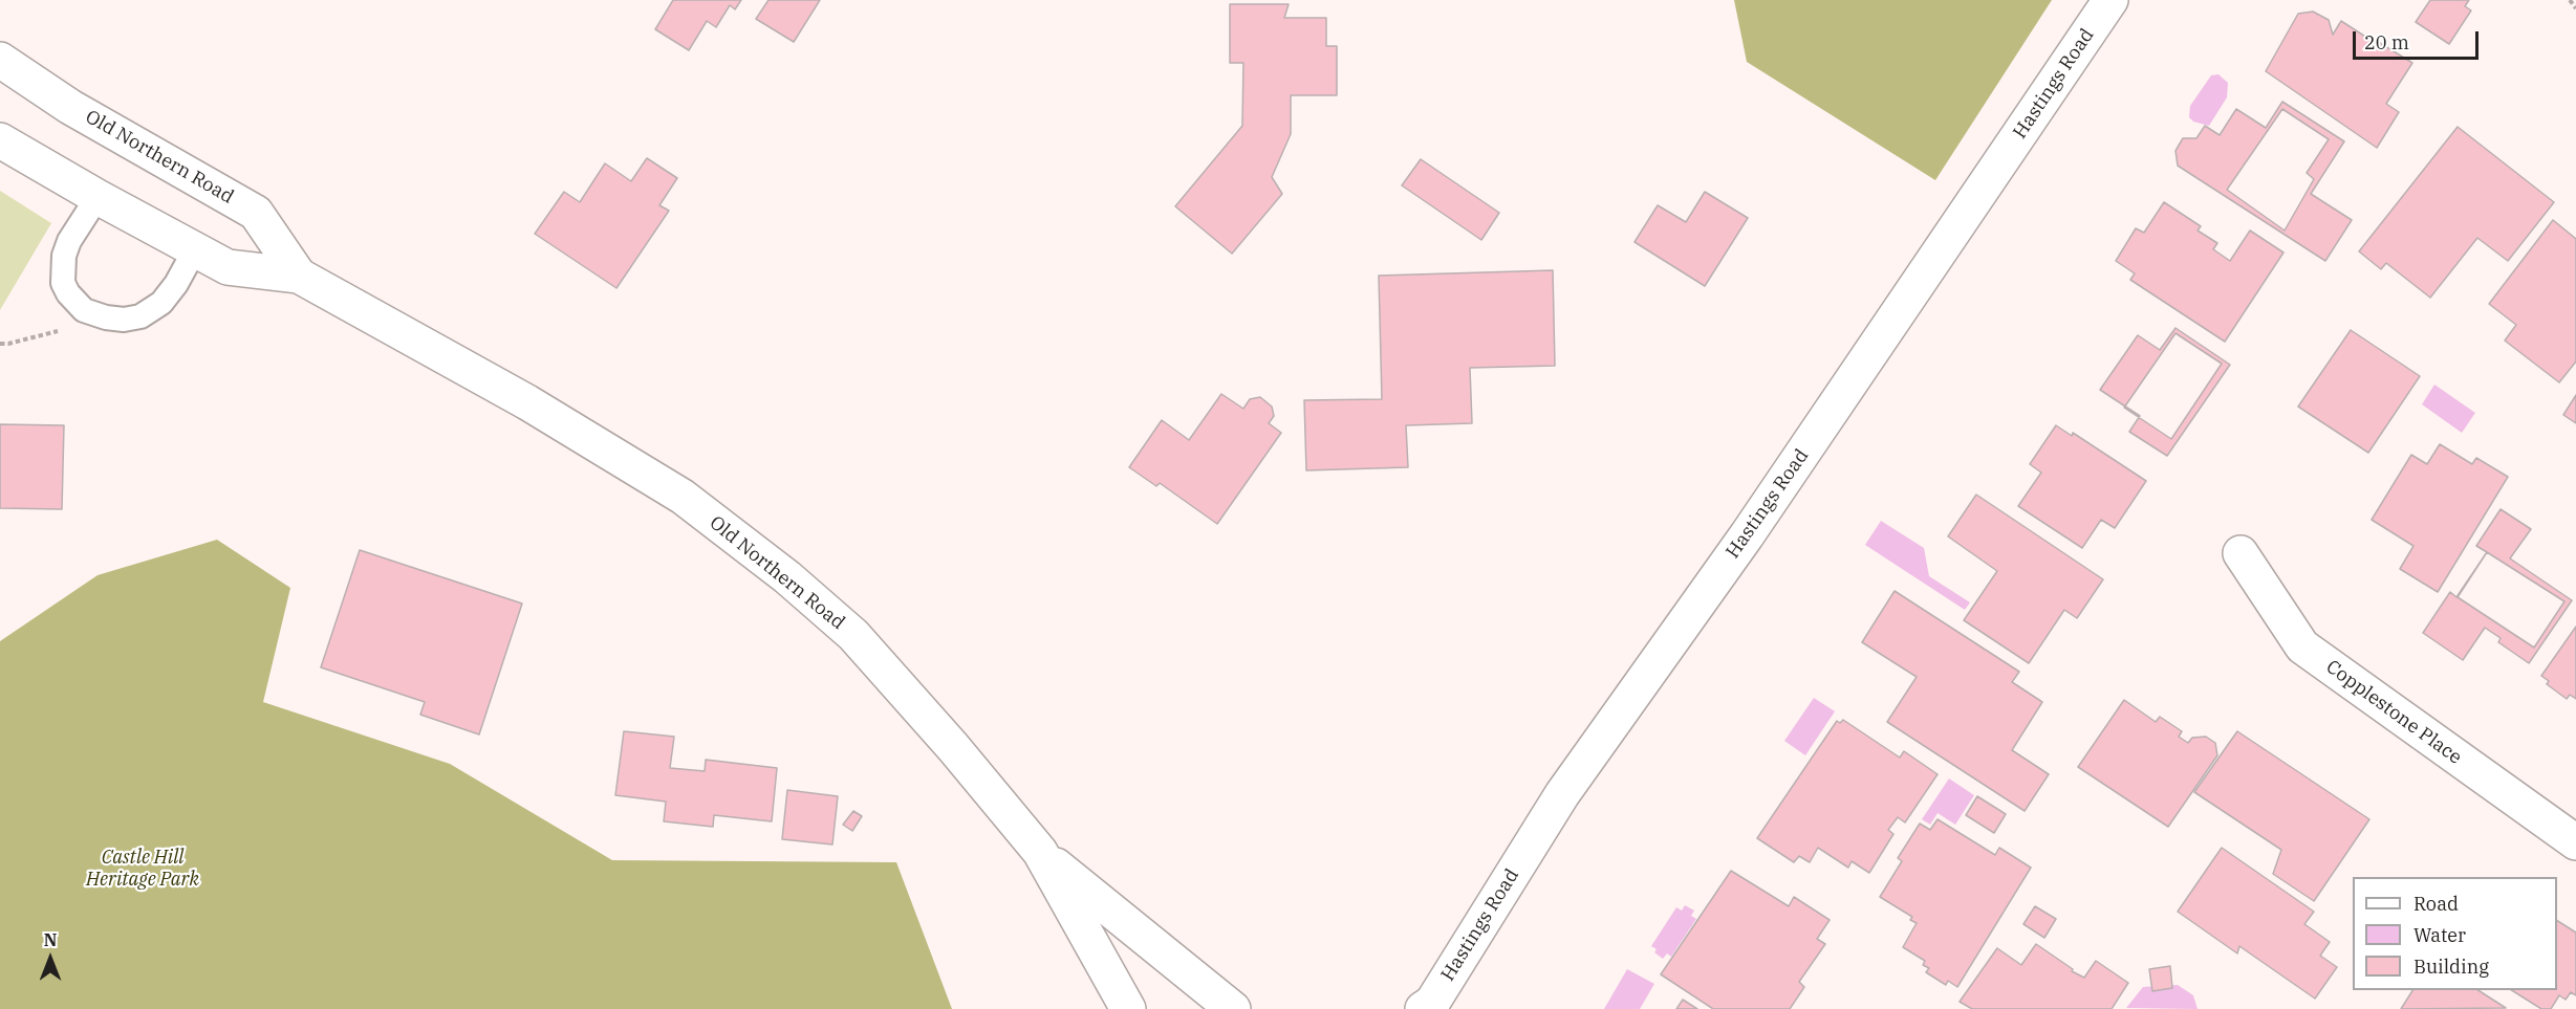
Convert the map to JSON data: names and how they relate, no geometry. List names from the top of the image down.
{
  "streets": {
    "main road": ["Hastings Road", "Old Northern Road", "Copplestone Place"]
  },
  "parks": ["Castle Hill Heritage Park"],
  "legend": ["Road", "Water", "Building"],
  "scale_bar": "20 m",
  "north": "top"
}
